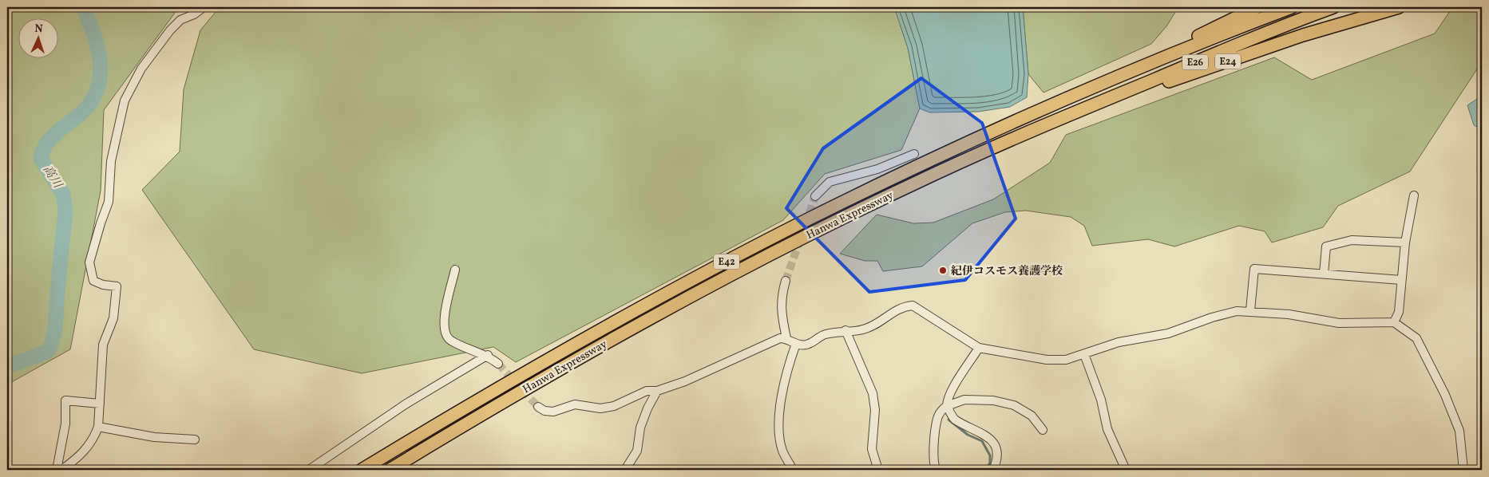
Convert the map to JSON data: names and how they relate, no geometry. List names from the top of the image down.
{
  "streets": {
    "highway": [
      "E24",
      "E26",
      "Hanwa Expressway",
      "E42"
    ]
  },
  "crossings": [
    ["E24", "Hanwa Expressway"]
  ],
  "water": ["高川"],
  "places": ["紀伊コスモス養護学校"],
  "north": "top"
}
